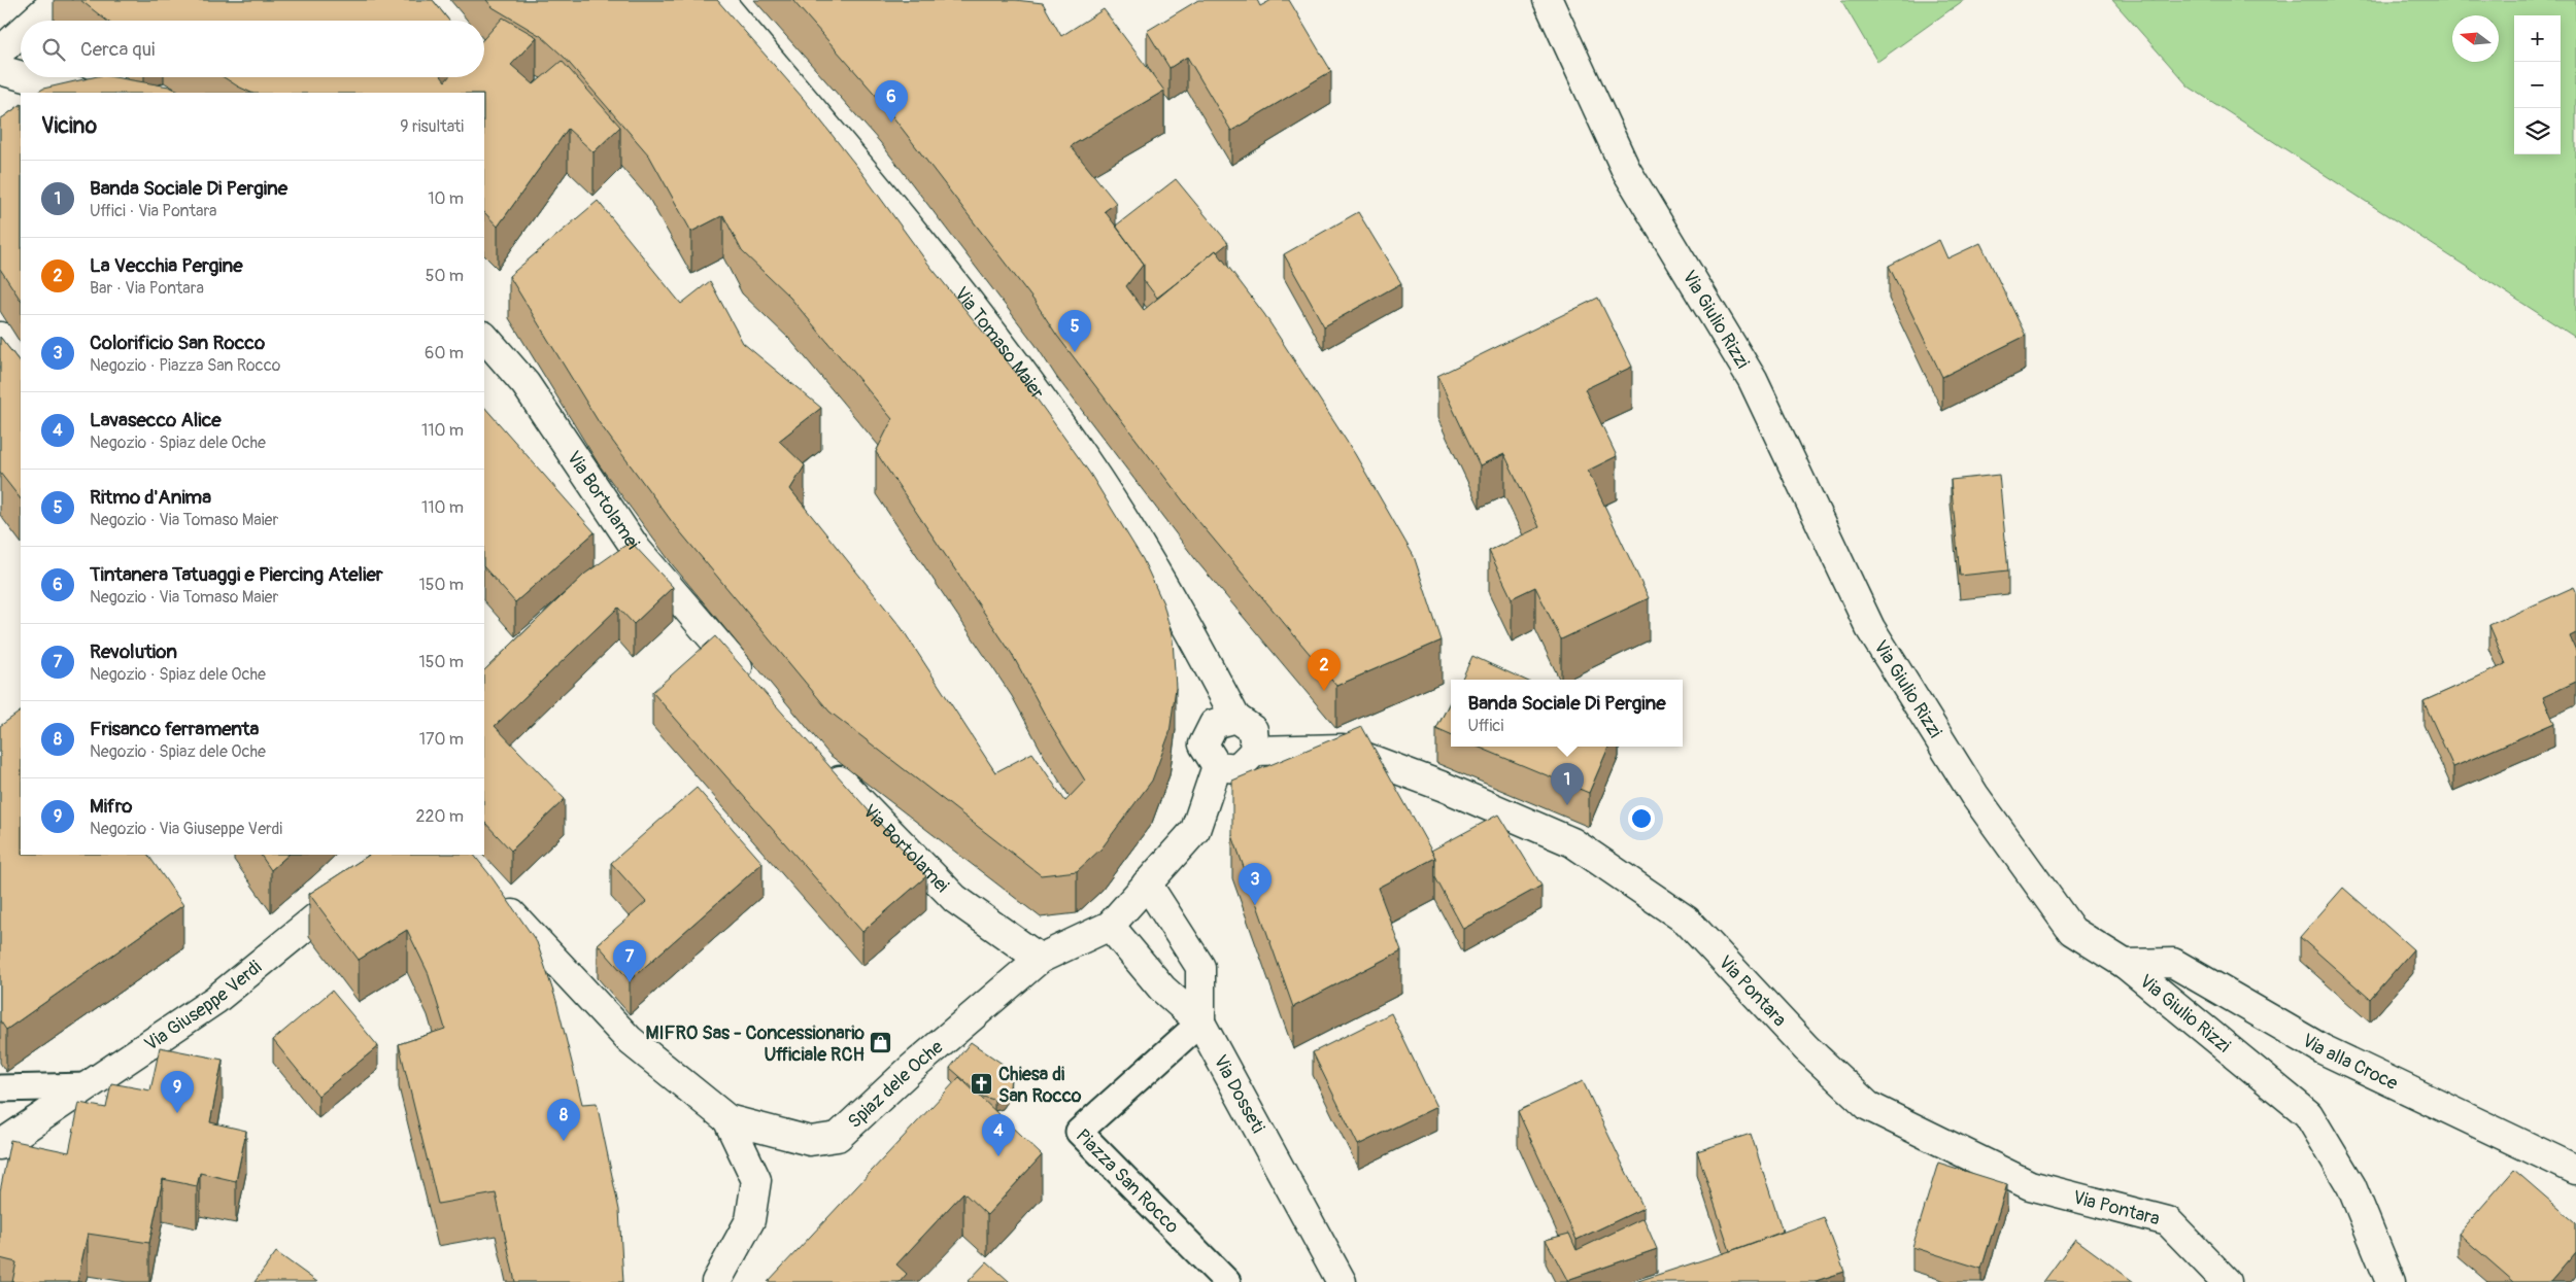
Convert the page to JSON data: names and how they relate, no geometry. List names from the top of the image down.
{
  "streets": {
    "street": [
      "Via Giulio Rizzi",
      "Via Tomaso Maier",
      "Via Bortolamei",
      "Via Pontara",
      "Via Giuseppe Verdi",
      "Via alla Croce",
      "Spiaz dele Oche",
      "Via Dosseti"
    ],
    "lane": ["Piazza San Rocco"]
  },
  "crossings": [
    ["Via Giulio Rizzi", "Via alla Croce"],
    ["Via Tomaso Maier", "Via Pontara"],
    ["Via Bortolamei", "Spiaz dele Oche"],
    ["Via Dosseti", "Piazza San Rocco"]
  ],
  "places": {
    "shop": ["MIFRO Sas - Concessionario Ufficiale RCH"],
    "church": ["Chiesa di San Rocco"]
  },
  "north": "left",
  "page": {
    "map_buttons": ["+", "−"],
    "search": "Cerca qui",
    "pins": [
      "6",
      "5",
      "2",
      "1",
      "3",
      "7",
      "9",
      "8",
      "4"
    ],
    "heading": ["Vicino", "9 risultati"],
    "list": [
      {
        "mark": "1",
        "name": "Banda Sociale Di Pergine",
        "note": "Uffici · Via Pontara",
        "value": "10 m"
      },
      {
        "mark": "2",
        "name": "La Vecchia Pergine",
        "note": "Bar · Via Pontara",
        "value": "50 m"
      },
      {
        "mark": "3",
        "name": "Colorificio San Rocco",
        "note": "Negozio · Piazza San Rocco",
        "value": "60 m"
      },
      {
        "mark": "4",
        "name": "Lavasecco Alice",
        "note": "Negozio · Spiaz dele Oche",
        "value": "110 m"
      },
      {
        "mark": "5",
        "name": "Ritmo d'Anima",
        "note": "Negozio · Via Tomaso Maier",
        "value": "110 m"
      },
      {
        "mark": "6",
        "name": "Tintanera Tatuaggi e Piercing Atelier",
        "note": "Negozio · Via Tomaso Maier",
        "value": "150 m"
      },
      {
        "mark": "7",
        "name": "Revolution",
        "note": "Negozio · Spiaz dele Oche",
        "value": "150 m"
      },
      {
        "mark": "8",
        "name": "Frisanco ferramenta",
        "note": "Negozio · Spiaz dele Oche",
        "value": "170 m"
      },
      {
        "mark": "9",
        "name": "Mifro",
        "note": "Negozio · Via Giuseppe Verdi",
        "value": "220 m"
      }
    ],
    "popup": ["Banda Sociale Di Pergine", "Uffici"]
  }
}
